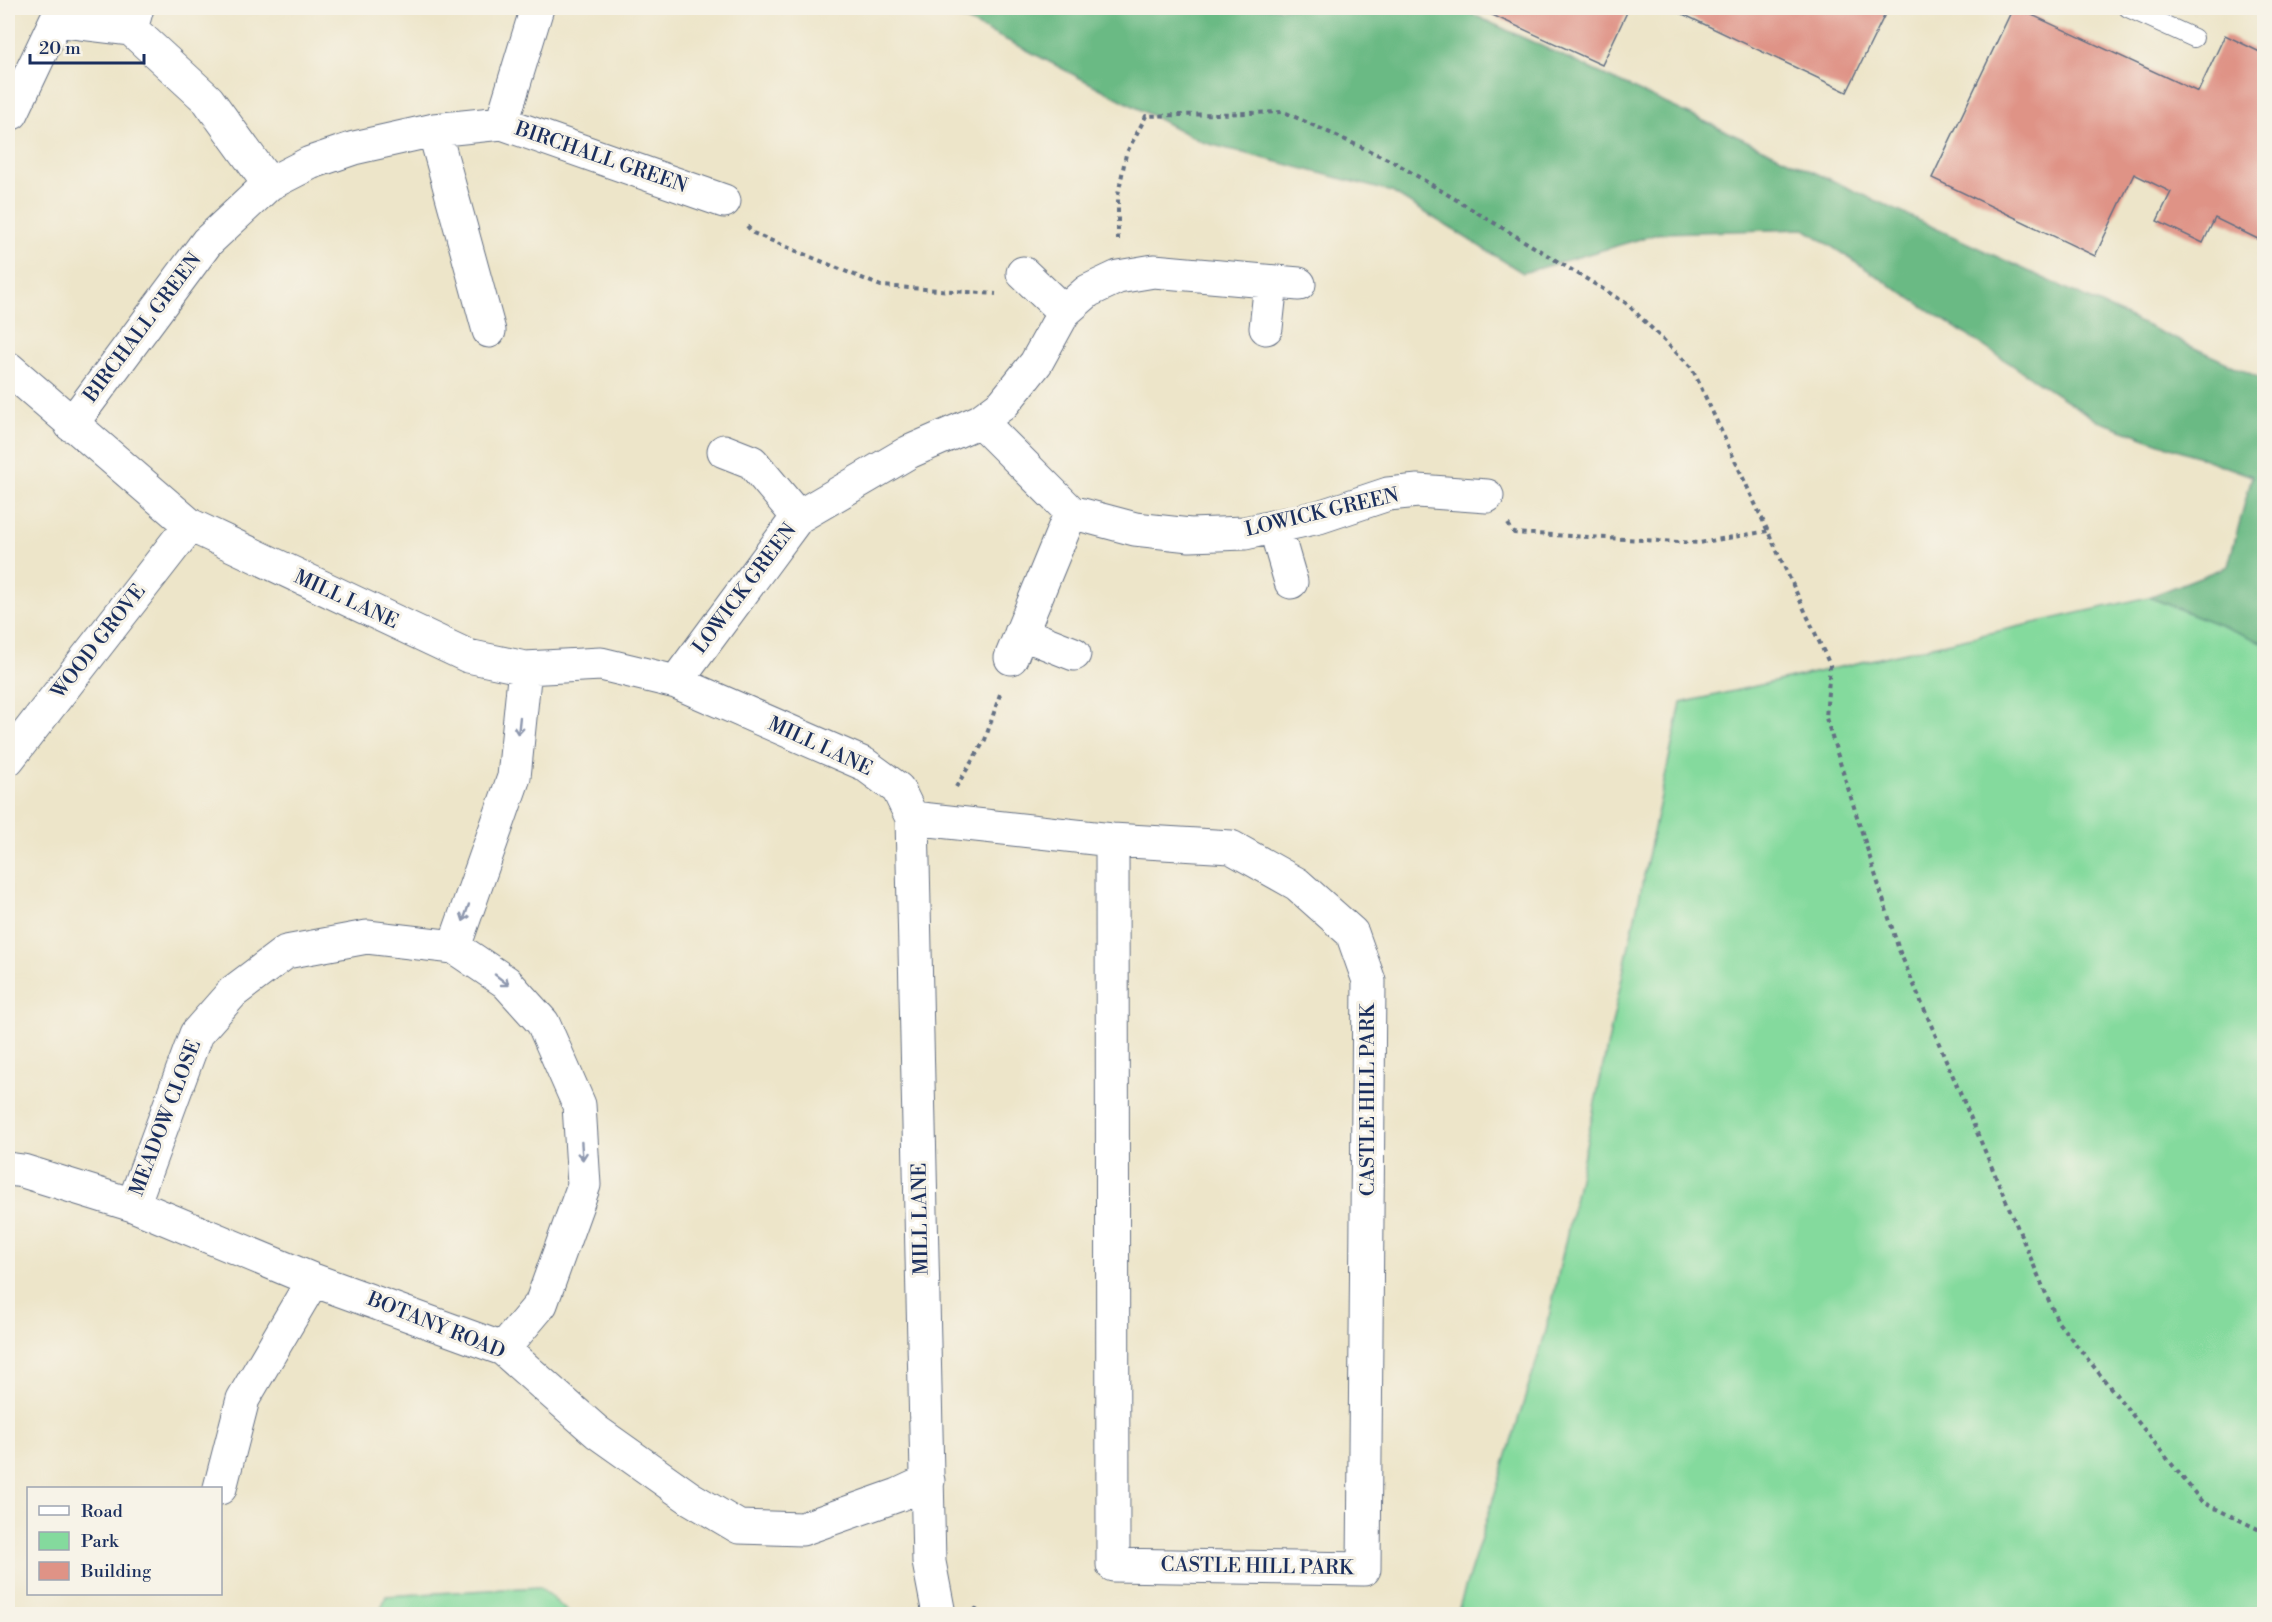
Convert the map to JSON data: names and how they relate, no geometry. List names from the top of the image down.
{
  "streets": {
    "street": [
      "BIRCHALL GREEN",
      "LOWICK GREEN",
      "MILL LANE",
      "WOOD GROVE",
      "CASTLE HILL PARK",
      "MEADOW CLOSE",
      "BOTANY ROAD"
    ]
  },
  "crossings": [
    ["BIRCHALL GREEN", "MILL LANE"],
    ["LOWICK GREEN", "MILL LANE"],
    ["MILL LANE", "WOOD GROVE"],
    ["MILL LANE", "CASTLE HILL PARK"],
    ["MILL LANE", "BOTANY ROAD"],
    ["MEADOW CLOSE", "BOTANY ROAD"]
  ],
  "one_way": ["MEADOW CLOSE"],
  "legend": ["Road", "Park", "Building"],
  "scale_bar": "20 m"
}
